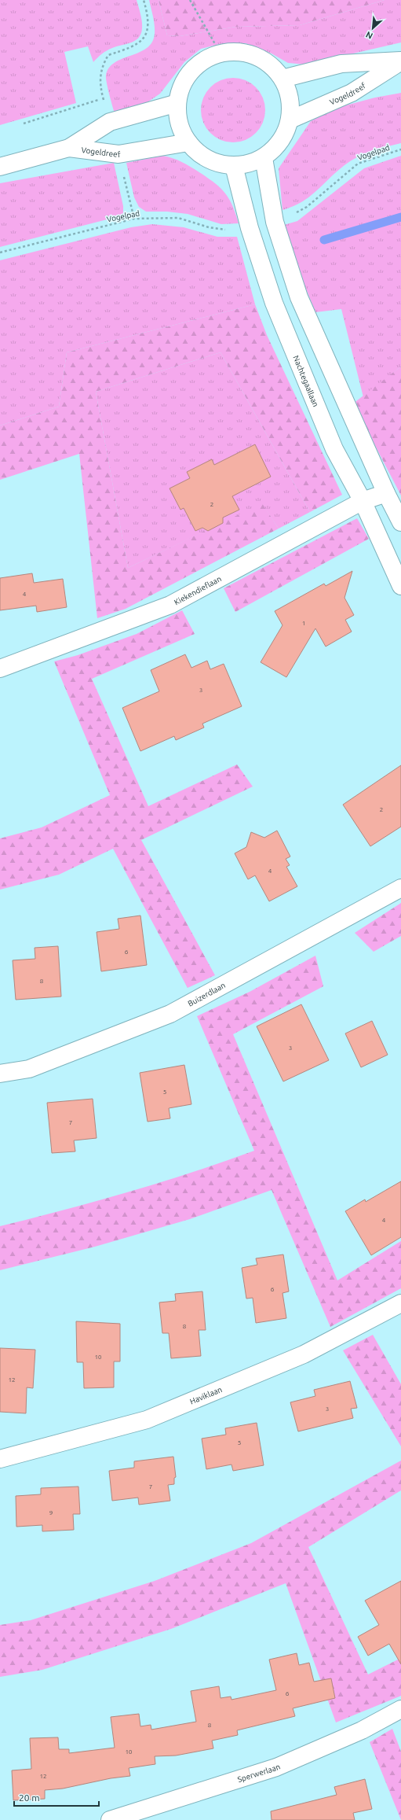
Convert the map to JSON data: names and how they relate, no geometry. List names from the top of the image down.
{
  "streets": {
    "street": [
      "Vogeldreef",
      "Nachtegaallaan",
      "Kiekendieflaan",
      "Buizerdlaan",
      "Haviklaan",
      "Sperwerlaan"
    ],
    "path": ["Vogelpad"]
  },
  "crossings": [
    ["Vogelpad", "Nachtegaallaan"],
    ["Nachtegaallaan", "Kiekendieflaan"]
  ],
  "house_numbers": [
    "2",
    "4",
    "1",
    "3",
    "2",
    "4",
    "6",
    "8",
    "3",
    "5",
    "7",
    "4",
    "6",
    "8",
    "10",
    "12",
    "3",
    "5",
    "7",
    "9",
    "6",
    "8",
    "10",
    "12"
  ],
  "scale_bar": "20 m",
  "north": "bottom left"
}
